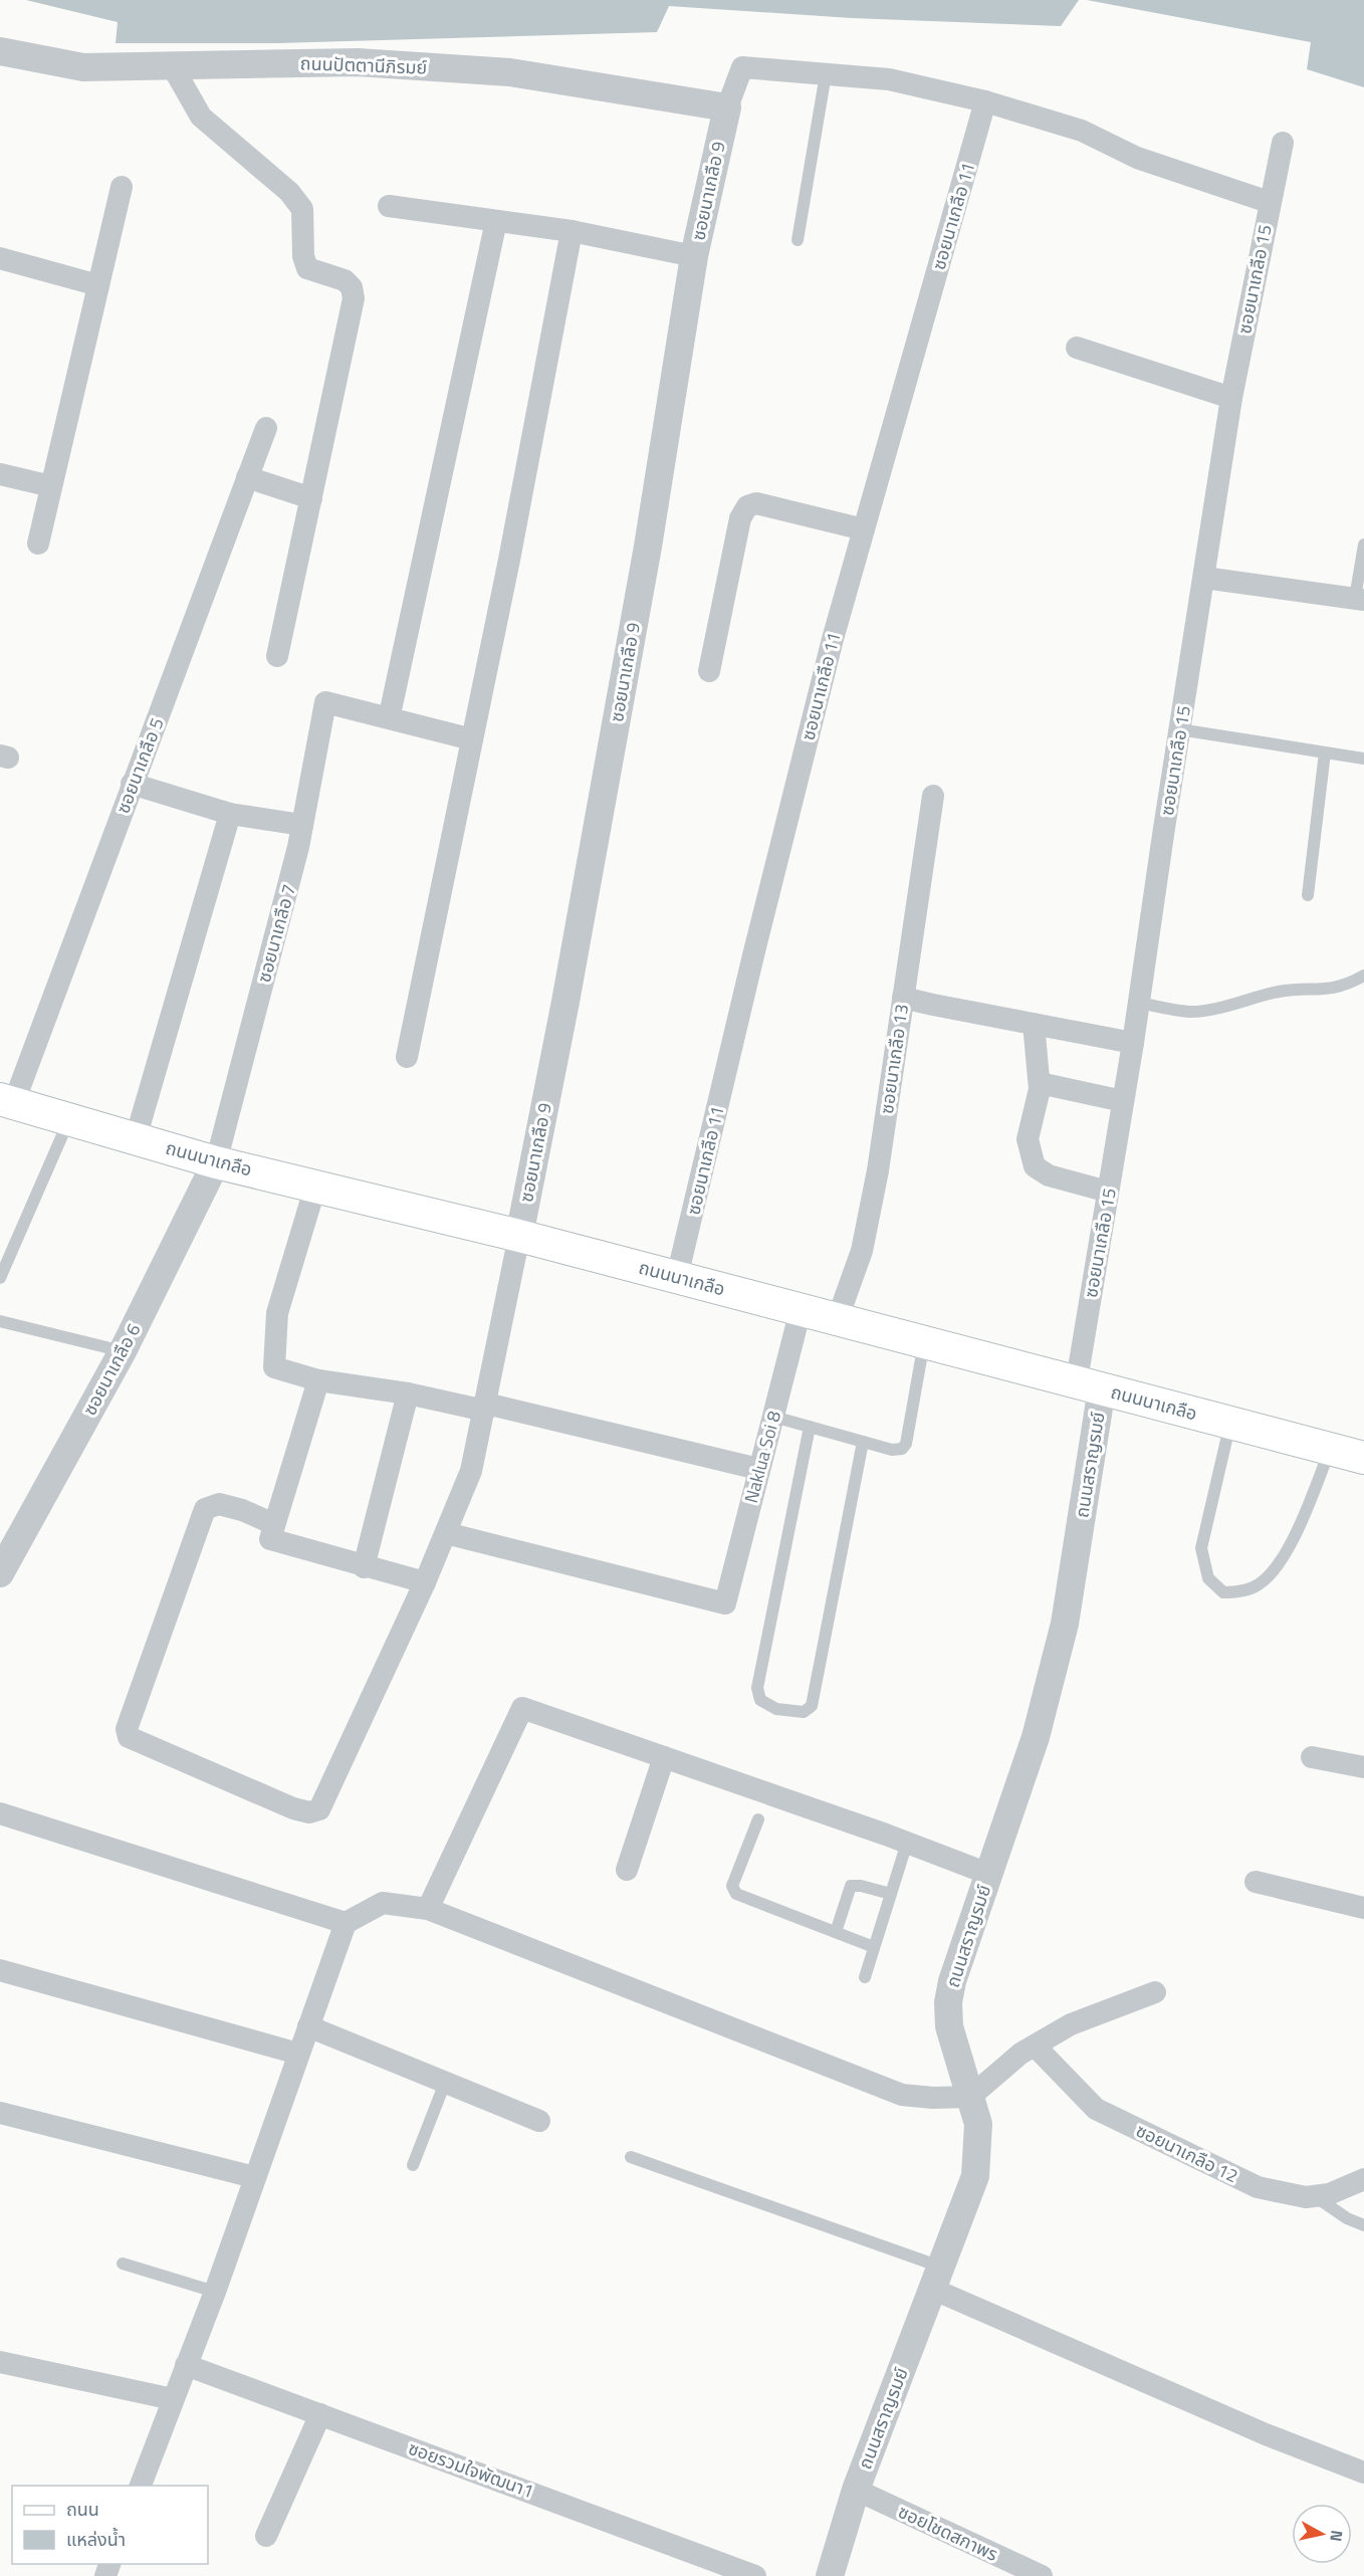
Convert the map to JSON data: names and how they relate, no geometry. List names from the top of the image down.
{
  "streets": {
    "main road": ["ถนนนาเกลือ"],
    "street": [
      "ถนนปัตตานีภิรมย์",
      "ซอยนาเกลือ 9",
      "ซอยนาเกลือ 11",
      "ซอยนาเกลือ 15",
      "ซอยนาเกลือ 5",
      "ซอยนาเกลือ 7",
      "ซอยนาเกลือ 13",
      "ซอยนาเกลือ 6",
      "Naklua Soi 8",
      "ถนนสราญรมย์",
      "ซอยนาเกลือ 12",
      "ซอยรวมใจพัฒนา1",
      "ซอยโชดสกาพร"
    ]
  },
  "crossings": [
    ["ถนนปัตตานีภิรมย์", "ซอยนาเกลือ 9"],
    ["ซอยนาเกลือ 9", "ถนนนาเกลือ"],
    ["ซอยนาเกลือ 11", "ถนนนาเกลือ"],
    ["ซอยนาเกลือ 15", "ถนนนาเกลือ"],
    ["ซอยนาเกลือ 15", "ถนนสราญรมย์"],
    ["ซอยนาเกลือ 5", "ถนนนาเกลือ"],
    ["ซอยนาเกลือ 7", "ถนนนาเกลือ"],
    ["ซอยนาเกลือ 7", "ซอยนาเกลือ 6"],
    ["ซอยนาเกลือ 13", "ถนนนาเกลือ"],
    ["ถนนนาเกลือ", "ซอยนาเกลือ 6"],
    ["ถนนนาเกลือ", "Naklua Soi 8"],
    ["ถนนนาเกลือ", "ถนนสราญรมย์"],
    ["ถนนสราญรมย์", "ซอยโชดสกาพร"]
  ],
  "legend": ["ถนน", "แหล่งน้ำ"],
  "north": "right"
}
